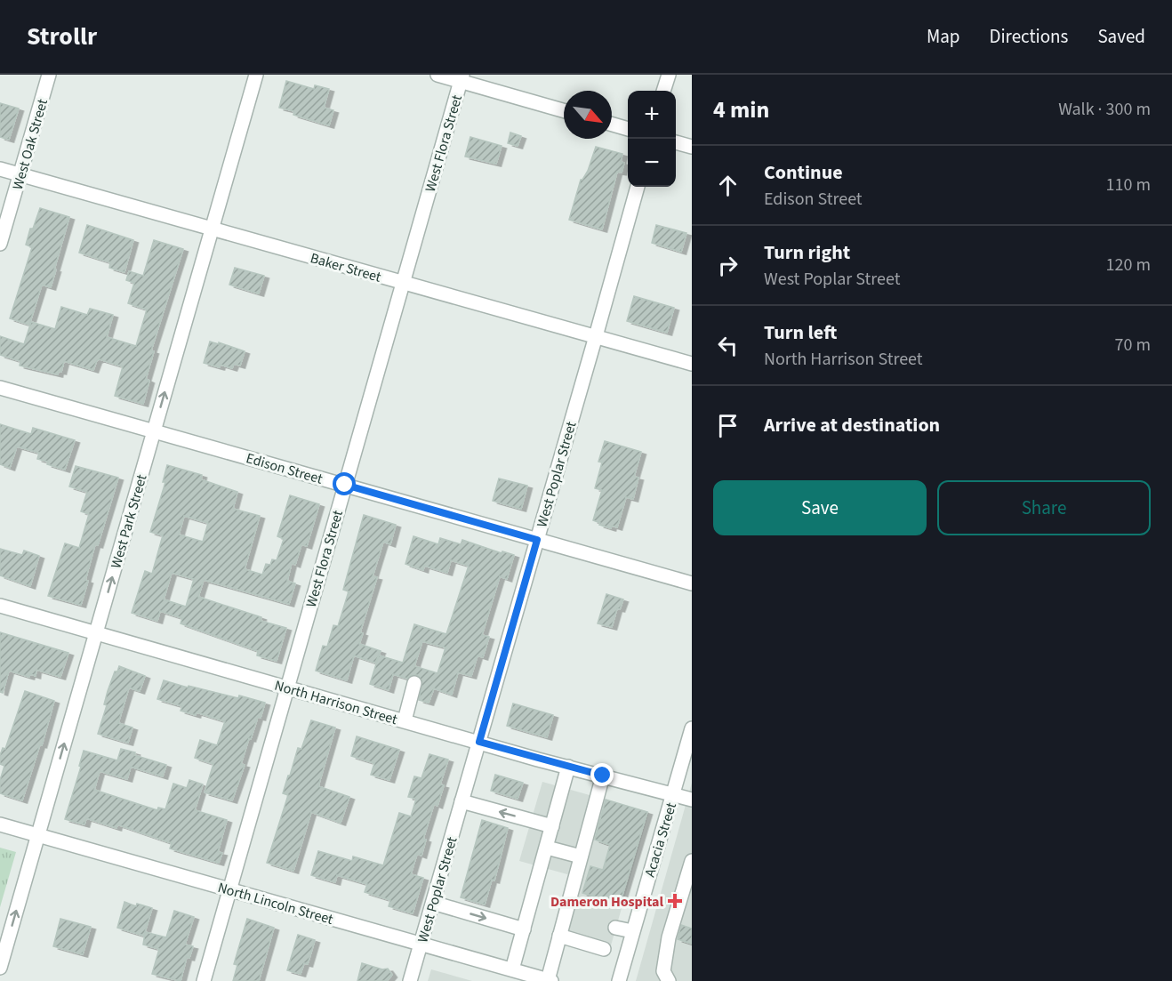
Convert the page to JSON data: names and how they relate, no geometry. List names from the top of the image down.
{
  "streets": {
    "street": [
      "West Flora Street",
      "West Oak Street",
      "Baker Street",
      "Edison Street",
      "West Poplar Street",
      "West Park Street",
      "North Harrison Street",
      "Acacia Street",
      "North Lincoln Street"
    ]
  },
  "crossings": [
    ["West Flora Street", "Baker Street"],
    ["West Flora Street", "Edison Street"],
    ["West Flora Street", "North Harrison Street"],
    ["West Flora Street", "North Lincoln Street"],
    ["West Oak Street", "Baker Street"],
    ["Baker Street", "West Poplar Street"],
    ["Baker Street", "West Park Street"],
    ["Edison Street", "West Poplar Street"],
    ["Edison Street", "West Park Street"],
    ["West Poplar Street", "North Harrison Street"],
    ["West Poplar Street", "North Lincoln Street"],
    ["West Park Street", "North Harrison Street"],
    ["West Park Street", "North Lincoln Street"],
    ["North Harrison Street", "Acacia Street"]
  ],
  "one_way": ["West Park Street"],
  "places": {
    "health": ["Dameron Hospital"]
  },
  "north": "bottom right",
  "page": {
    "header": "Strollr",
    "nav": ["Map", "Directions", "Saved"],
    "heading": ["4 min", "Walk · 300 m"],
    "map_buttons": ["+", "−"],
    "list": [
      ["Continue", "Edison Street", "110 m"],
      ["Turn right", "West Poplar Street", "120 m"],
      ["Turn left", "North Harrison Street", "70 m"],
      "Arrive at destination"
    ],
    "buttons": ["Save", "Share"]
  }
}
